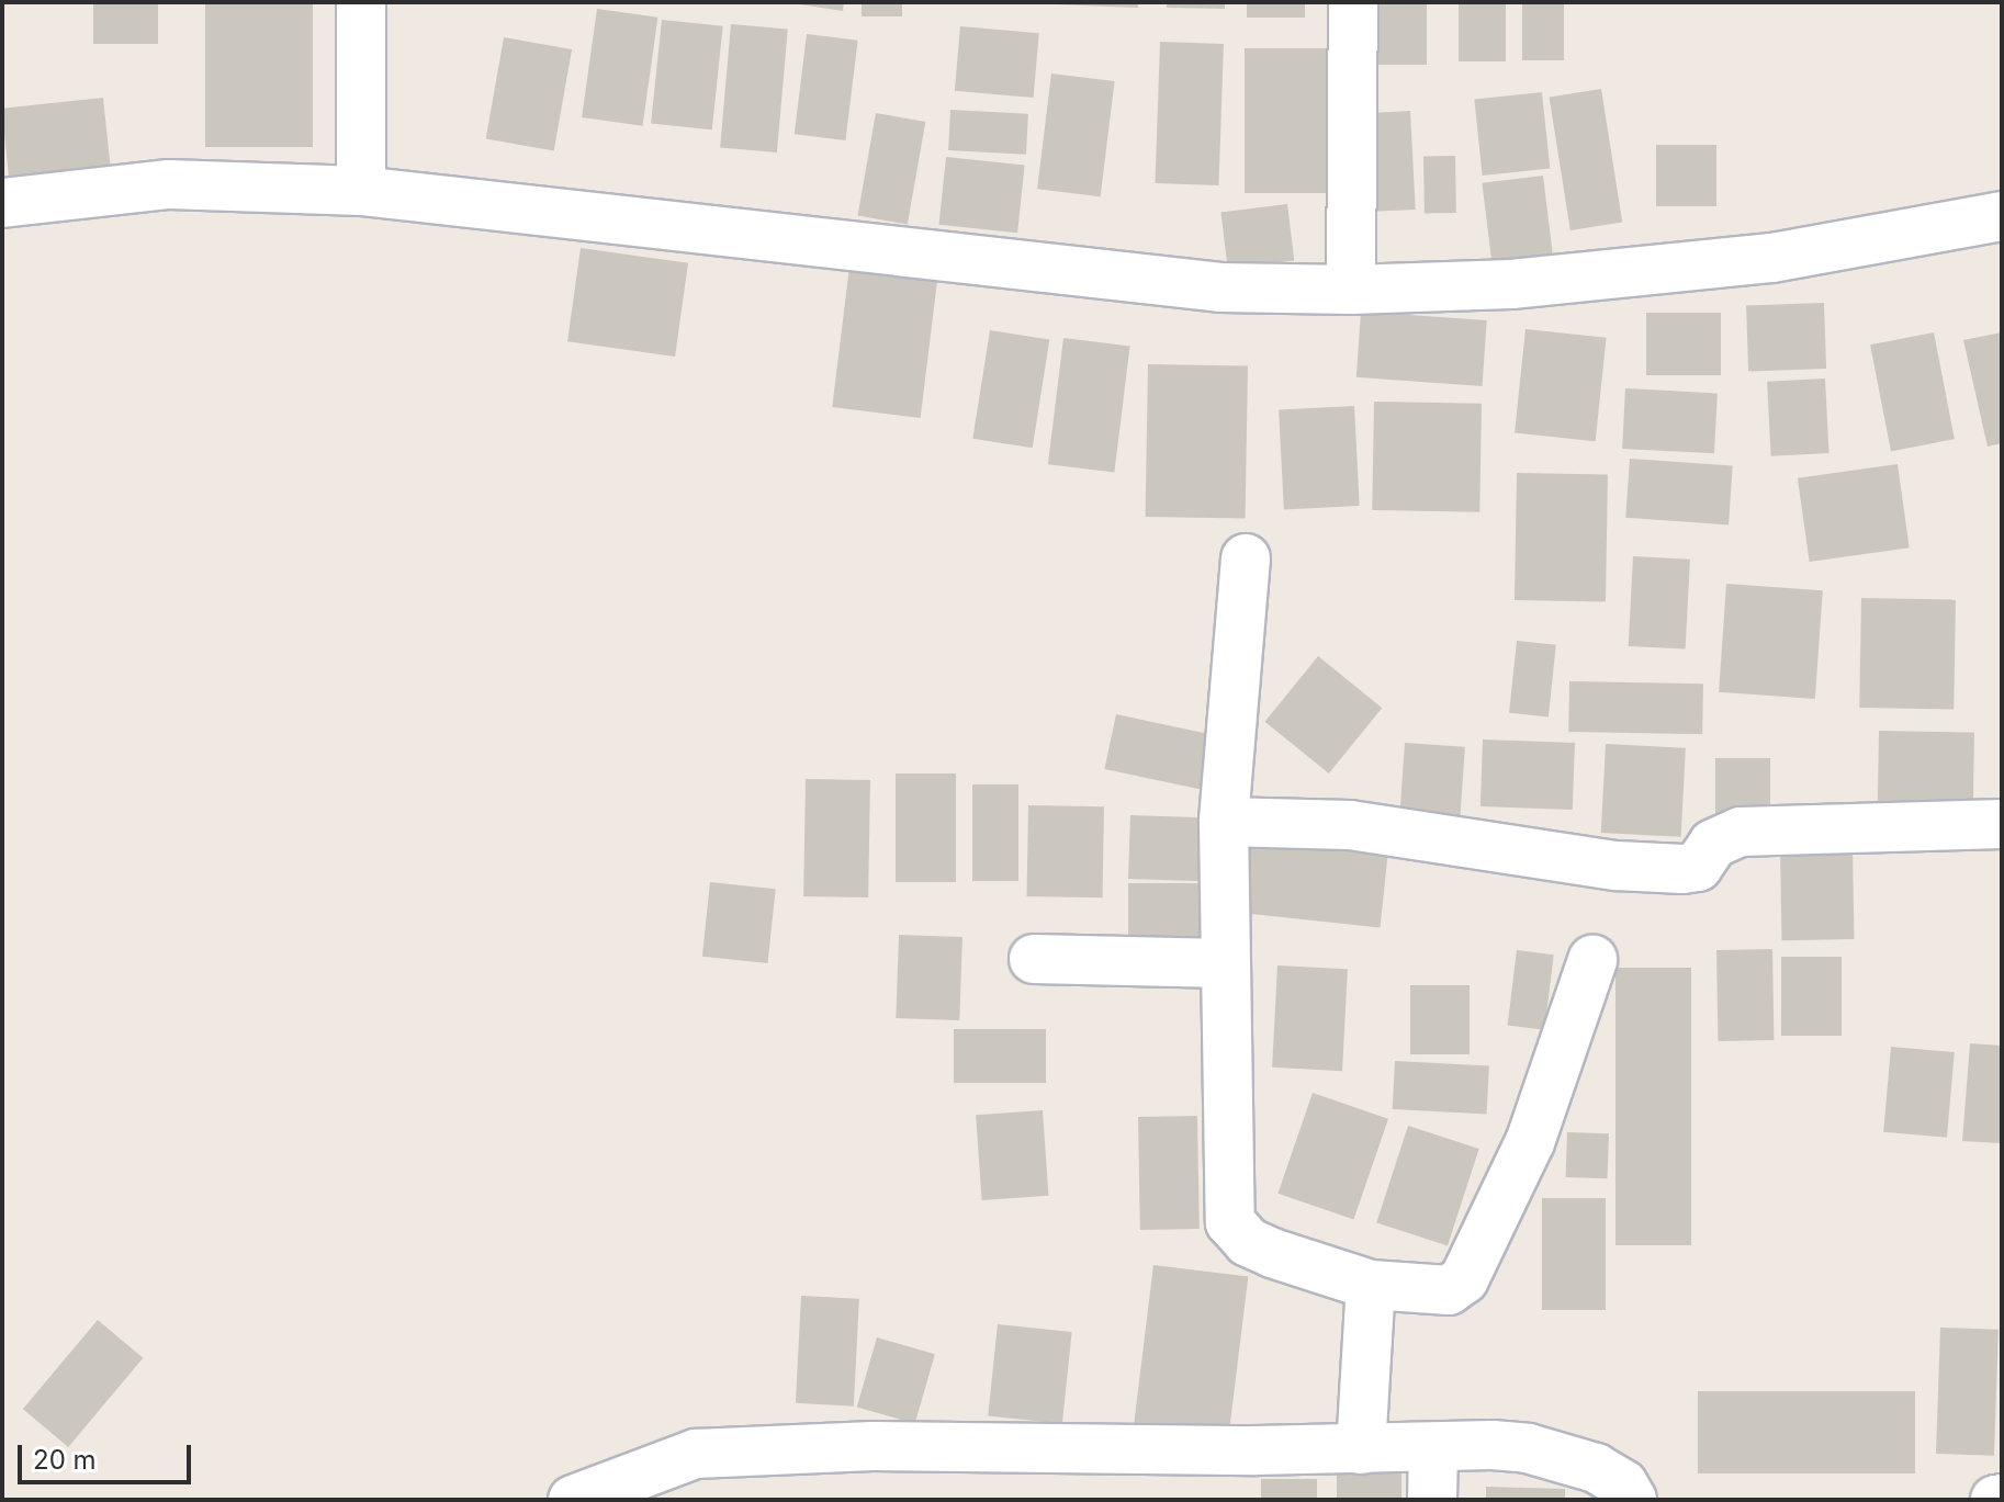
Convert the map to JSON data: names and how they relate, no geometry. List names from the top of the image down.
{
  "scale_bar": "20 m"
}
